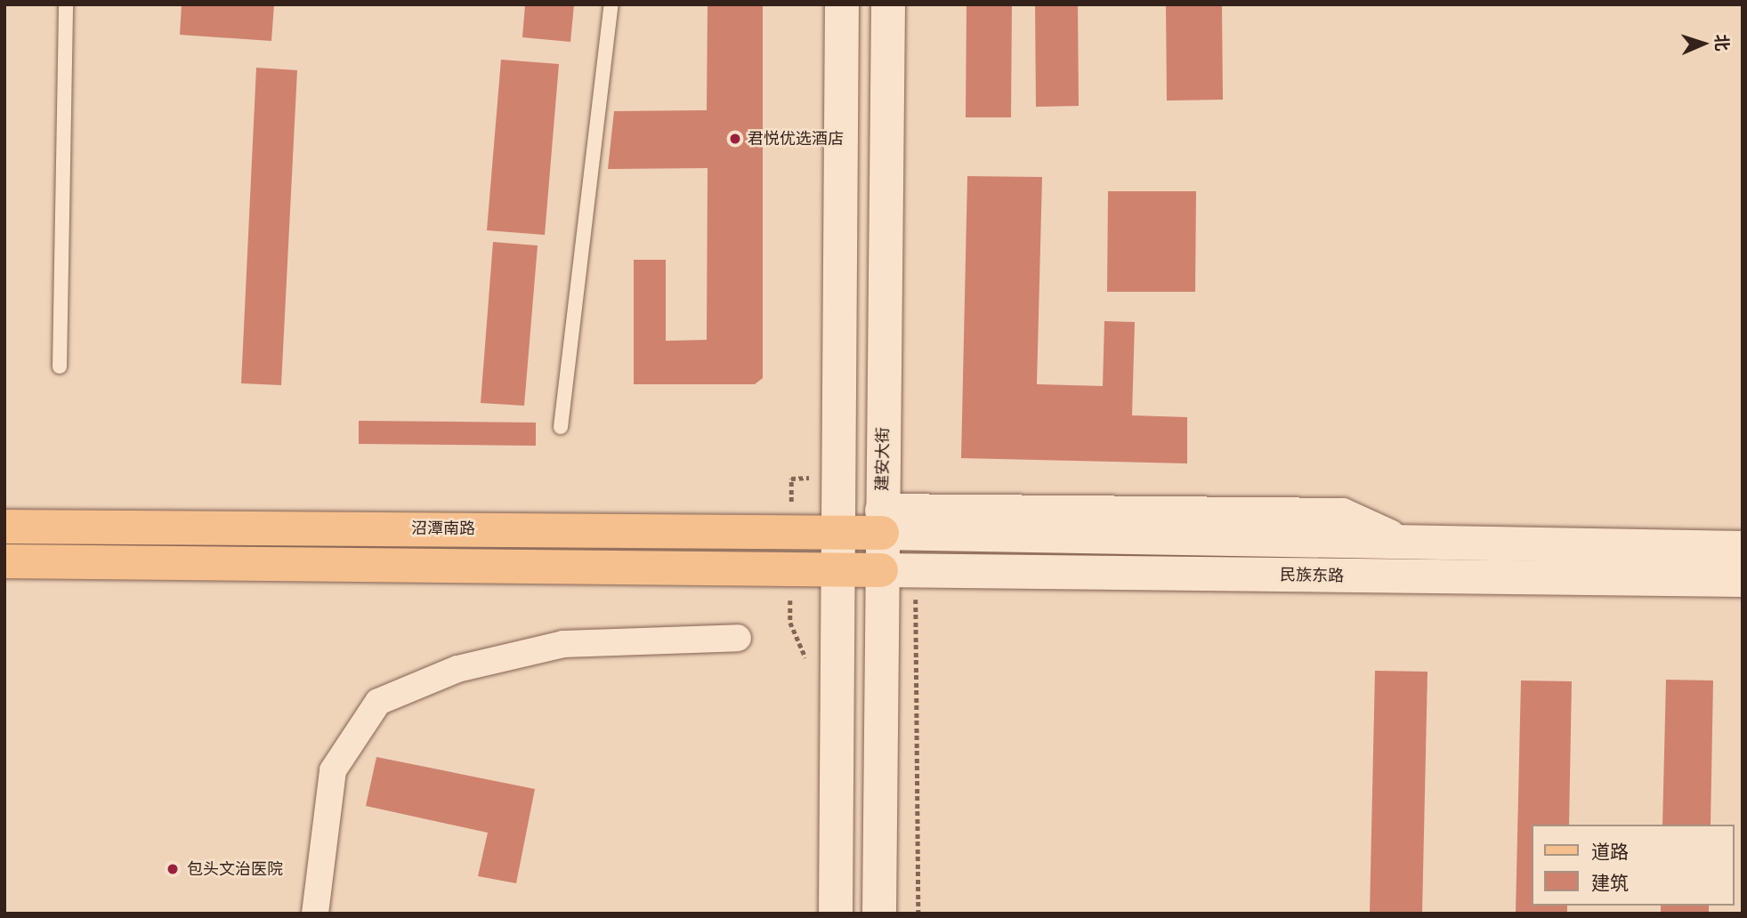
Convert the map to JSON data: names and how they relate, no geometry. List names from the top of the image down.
{
  "streets": {
    "main road": ["建安大街", "沼潭南路", "民族东路"]
  },
  "crossings": [
    ["建安大街", "沼潭南路"],
    ["建安大街", "民族东路"]
  ],
  "places": ["君悦优选酒店", "包头文治医院"],
  "legend": ["道路", "建筑"],
  "north": "right"
}
